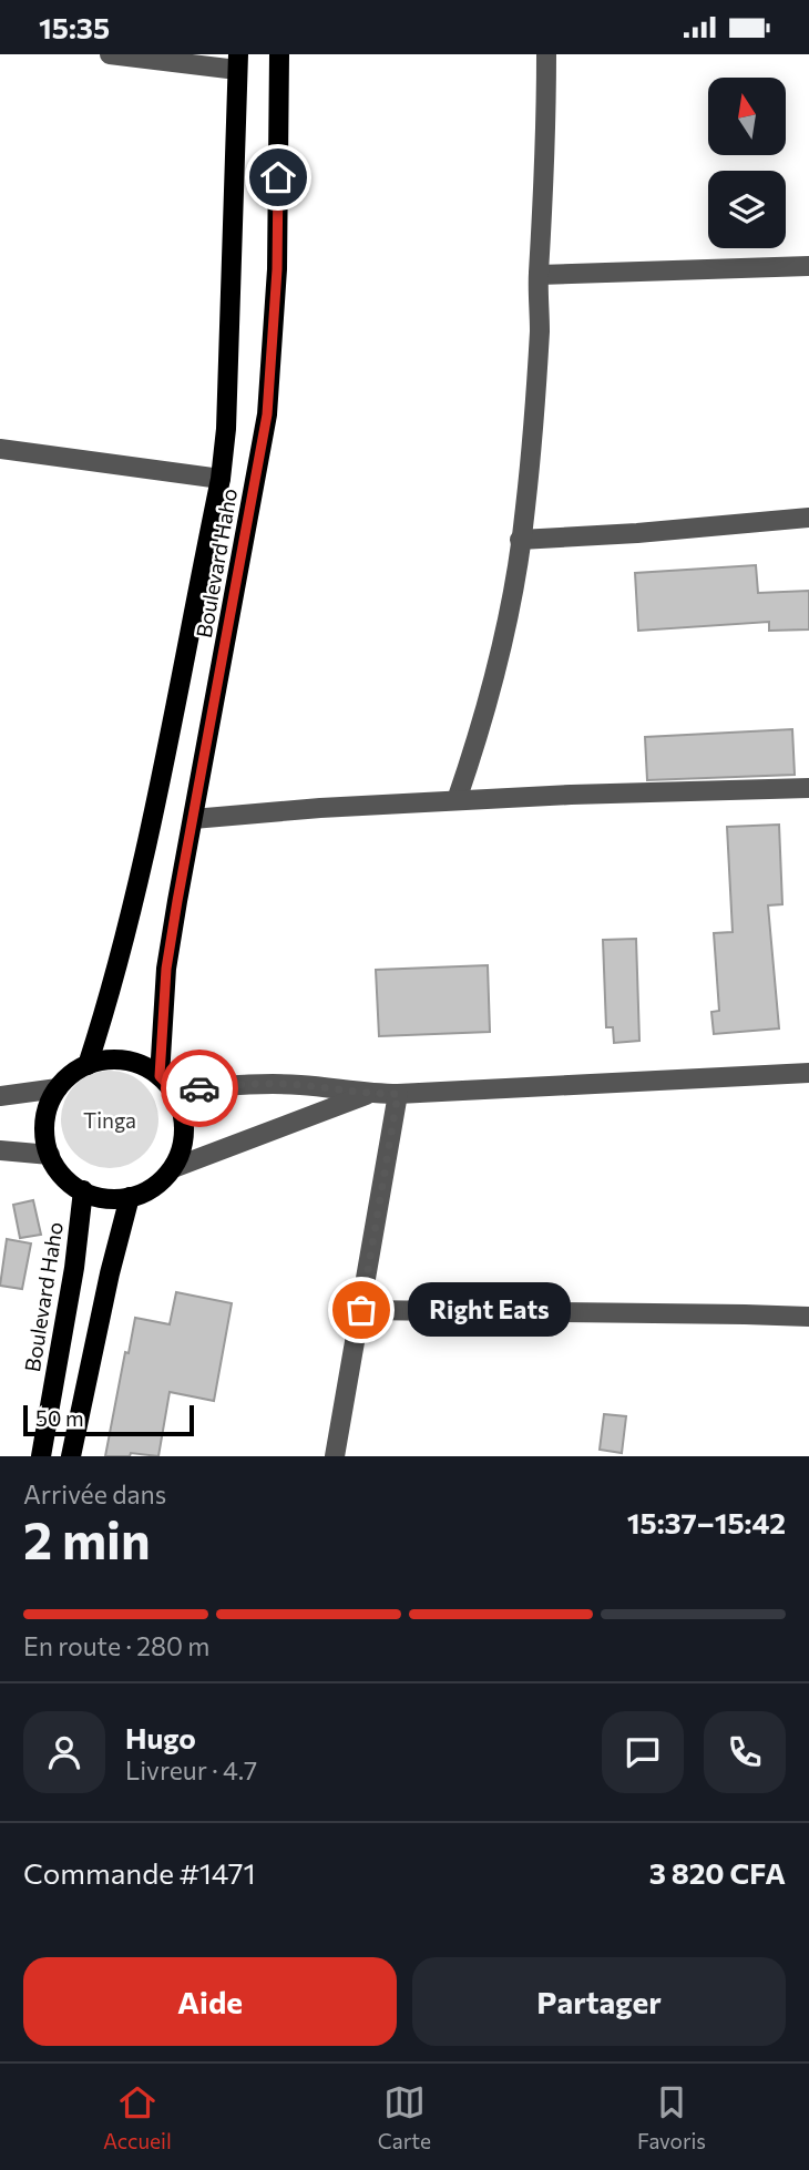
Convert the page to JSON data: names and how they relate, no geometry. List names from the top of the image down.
{
  "streets": {
    "main road": ["Boulevard Haho"]
  },
  "parks": ["Tinga"],
  "places": ["Right Eats"],
  "scale_bar": "50 m",
  "north": "top",
  "page": {
    "status": "15:35",
    "bubble": "Right Eats",
    "scale": "50 m",
    "heading": ["2 min", "Arrivée dans", "15:37–15:42"],
    "panel": [
      "Hugo",
      "Livreur · 4.7",
      "Commande #1471",
      "3 820 CFA"
    ],
    "bar": "En route · 280 m",
    "buttons": ["Aide", "Partager"],
    "tabs": ["Accueil", "Carte", "Favoris"]
  }
}
